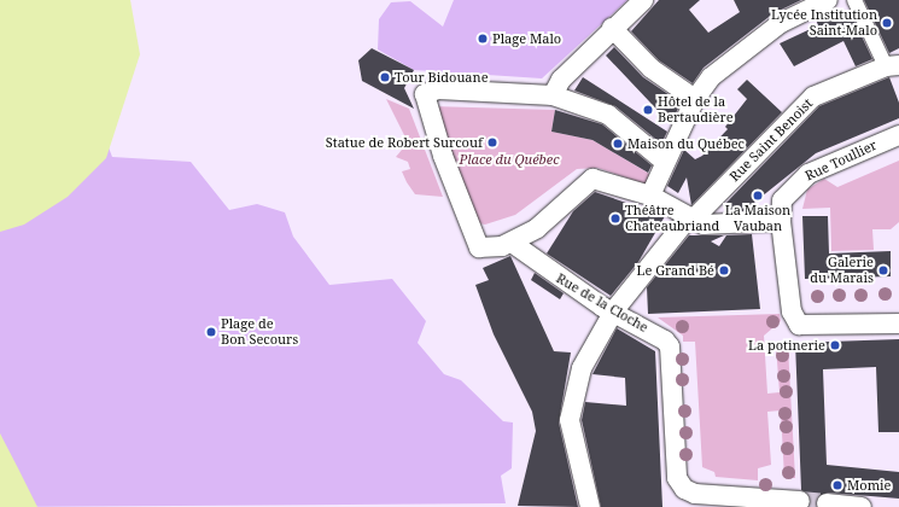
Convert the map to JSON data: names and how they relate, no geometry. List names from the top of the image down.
{
  "streets": {
    "street": ["Rue Saint Benoist", "Rue Toullier", "Rue de la Cloche"]
  },
  "crossings": [
    ["Rue Saint Benoist", "Rue de la Cloche"]
  ],
  "parks": ["Place du Québec"],
  "places": [
    "Lycée Institution Saint-Malo",
    "Plage Malo",
    "Tour Bidouane",
    "Hôtel de la Bertaudière",
    "Statue de Robert Surcouf",
    "Maison du Québec",
    "La Maison Vauban",
    "Théâtre Chateaubriand",
    "Le Grand Bé",
    "Galerie du Marais",
    "Plage de Bon Secours",
    "La potinerie",
    "Momie"
  ]
}
